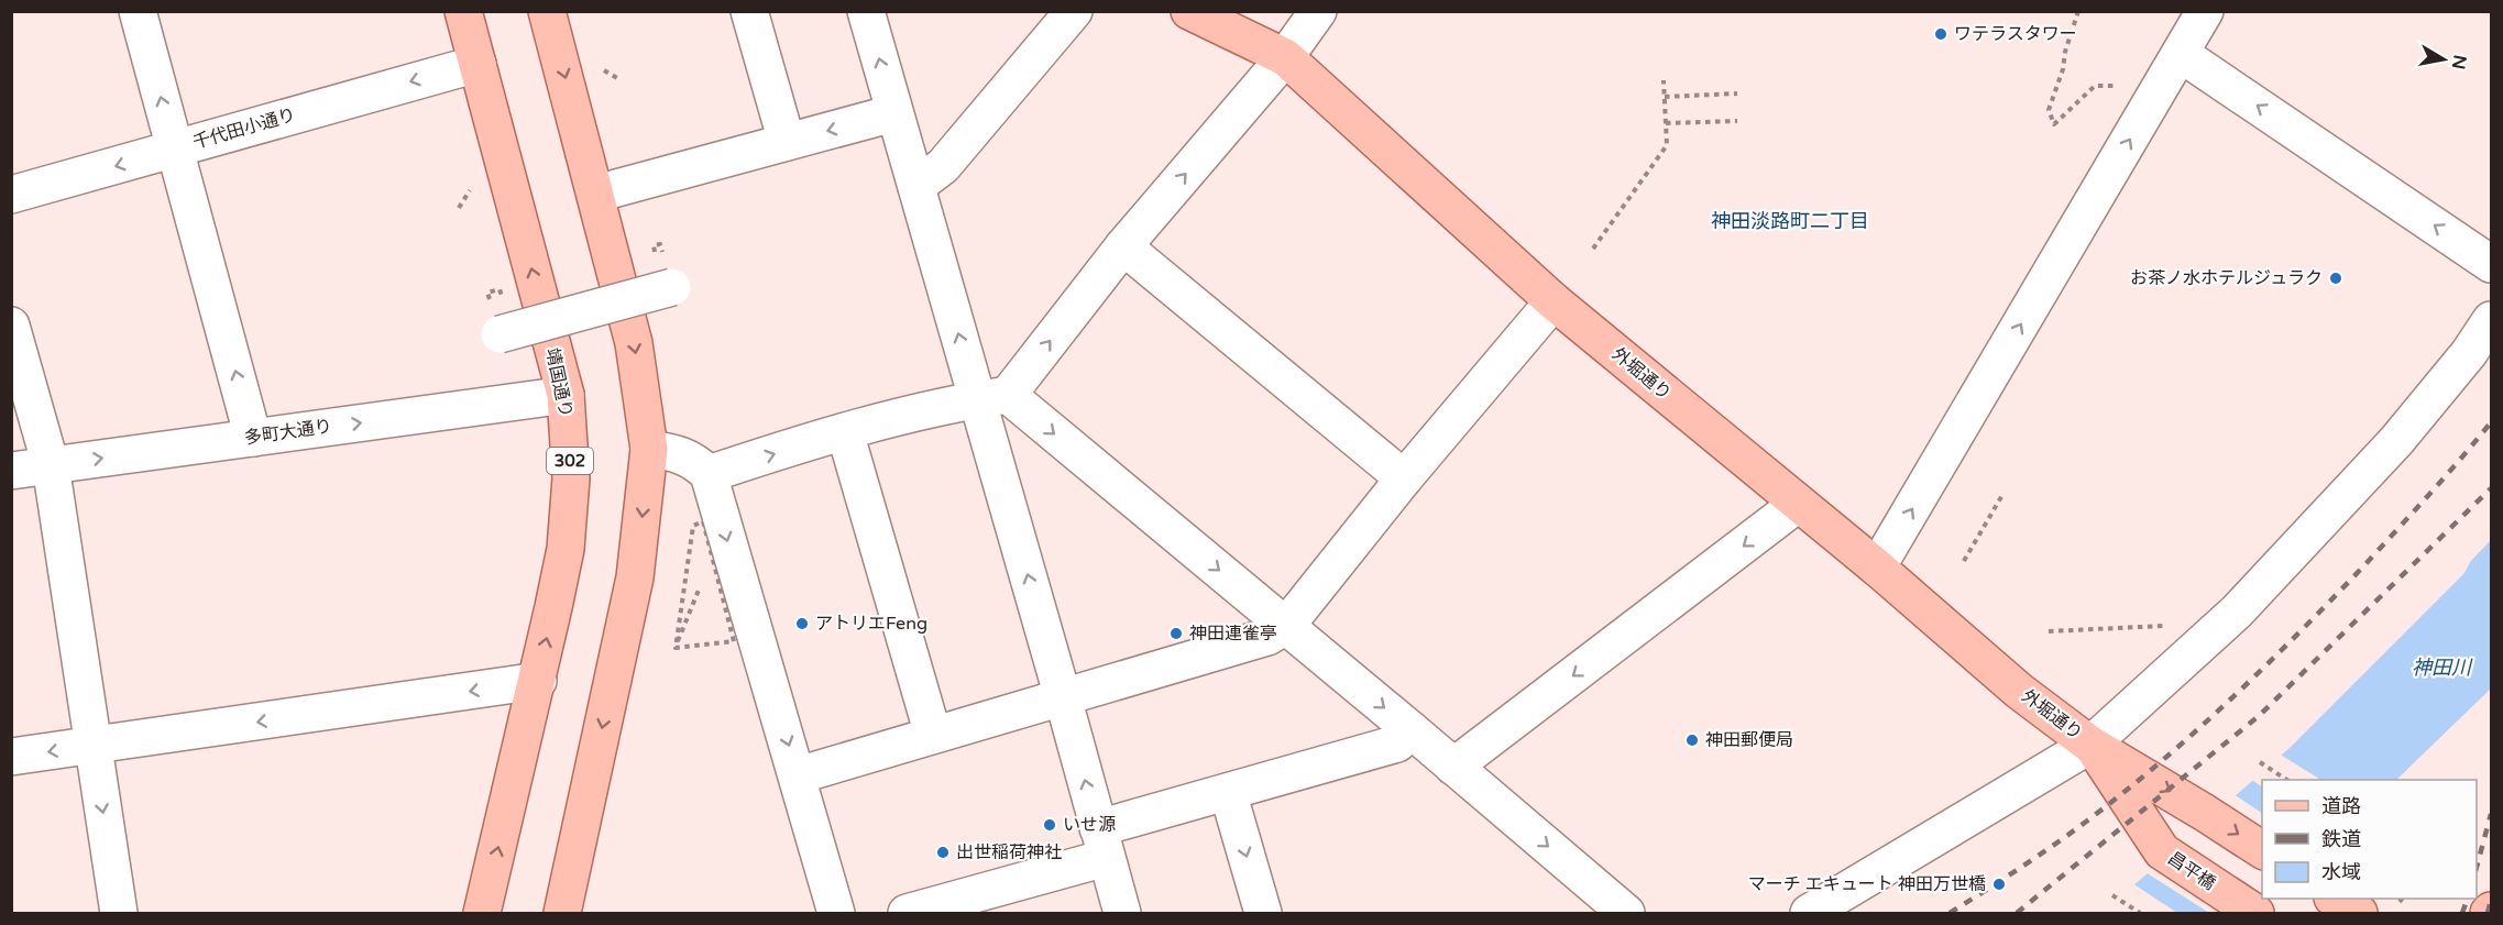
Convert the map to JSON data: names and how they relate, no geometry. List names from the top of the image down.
{
  "streets": {
    "main road": [
      "外堀通り",
      "靖国通り",
      "302",
      "昌平橋"
    ],
    "street": ["千代田小通り", "多町大通り"]
  },
  "crossings": [
    ["千代田小通り", "靖国通り"],
    ["外堀通り", "昌平橋"],
    ["靖国通り", "多町大通り"]
  ],
  "one_way": ["千代田小通り"],
  "districts": ["神田淡路町二丁目"],
  "water": ["神田川"],
  "places": [
    "ワテラスタワー",
    "お茶ノ水ホテルジュラク",
    "アトリエFeng",
    "神田連雀亭",
    "神田郵便局",
    "いせ源",
    "出世稲荷神社",
    "マーチ エキュート 神田万世橋"
  ],
  "legend": ["道路", "鉄道", "水域"],
  "north": "right"
}
